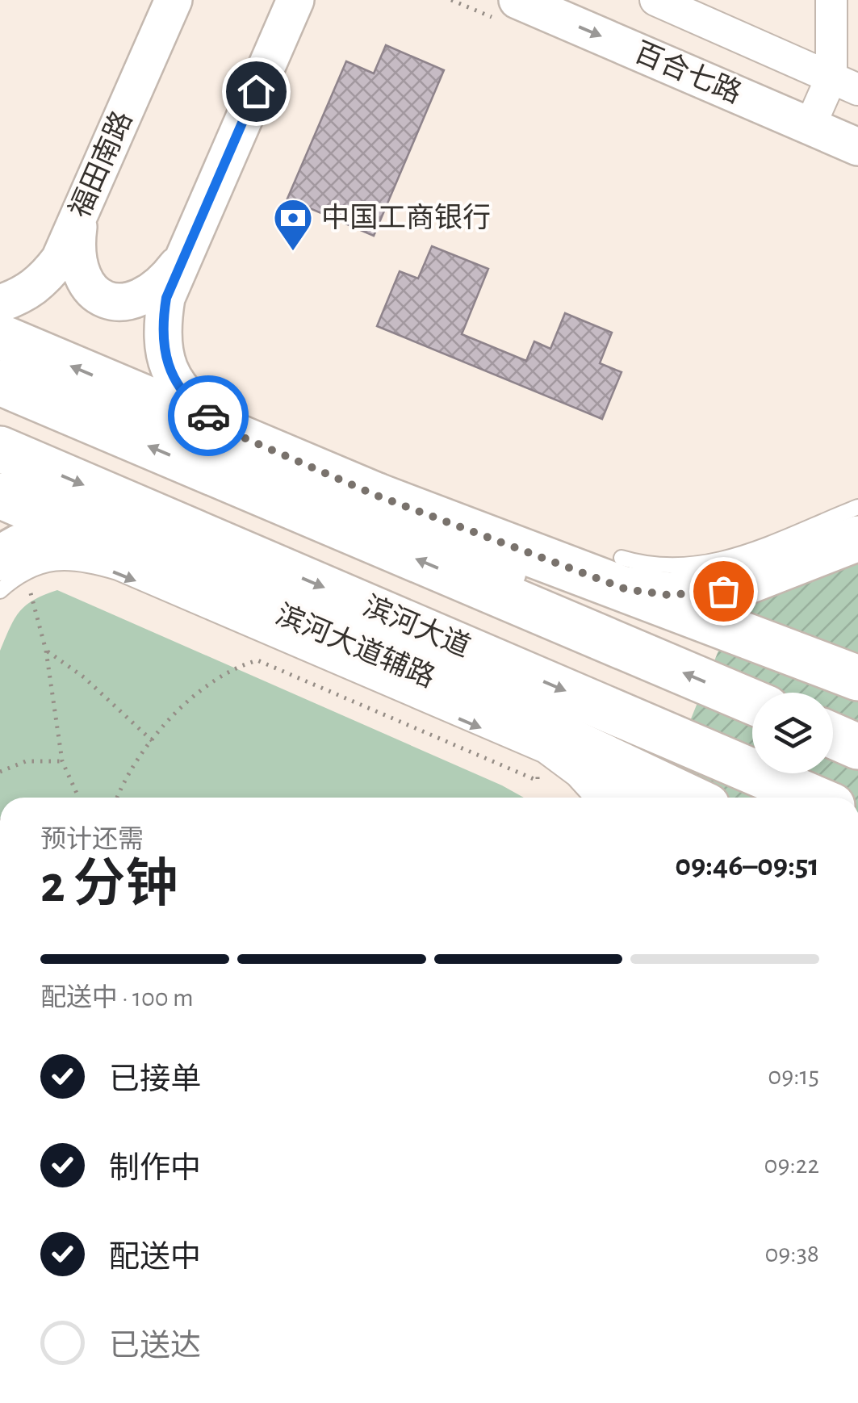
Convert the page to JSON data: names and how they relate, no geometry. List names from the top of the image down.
{
  "streets": {
    "main road": ["滨河大道", "滨河大道辅路"],
    "street": ["百合七路", "福田南路"]
  },
  "places": {
    "bank": ["中国工商银行"]
  },
  "page": {
    "heading": ["2 分钟", "预计还需", "09:46–09:51"],
    "bar": "配送中 · 100 m",
    "list": [
      ["已接单", "09:15"],
      ["制作中", "09:22"],
      ["配送中", "09:38"],
      "已送达"
    ]
  }
}
